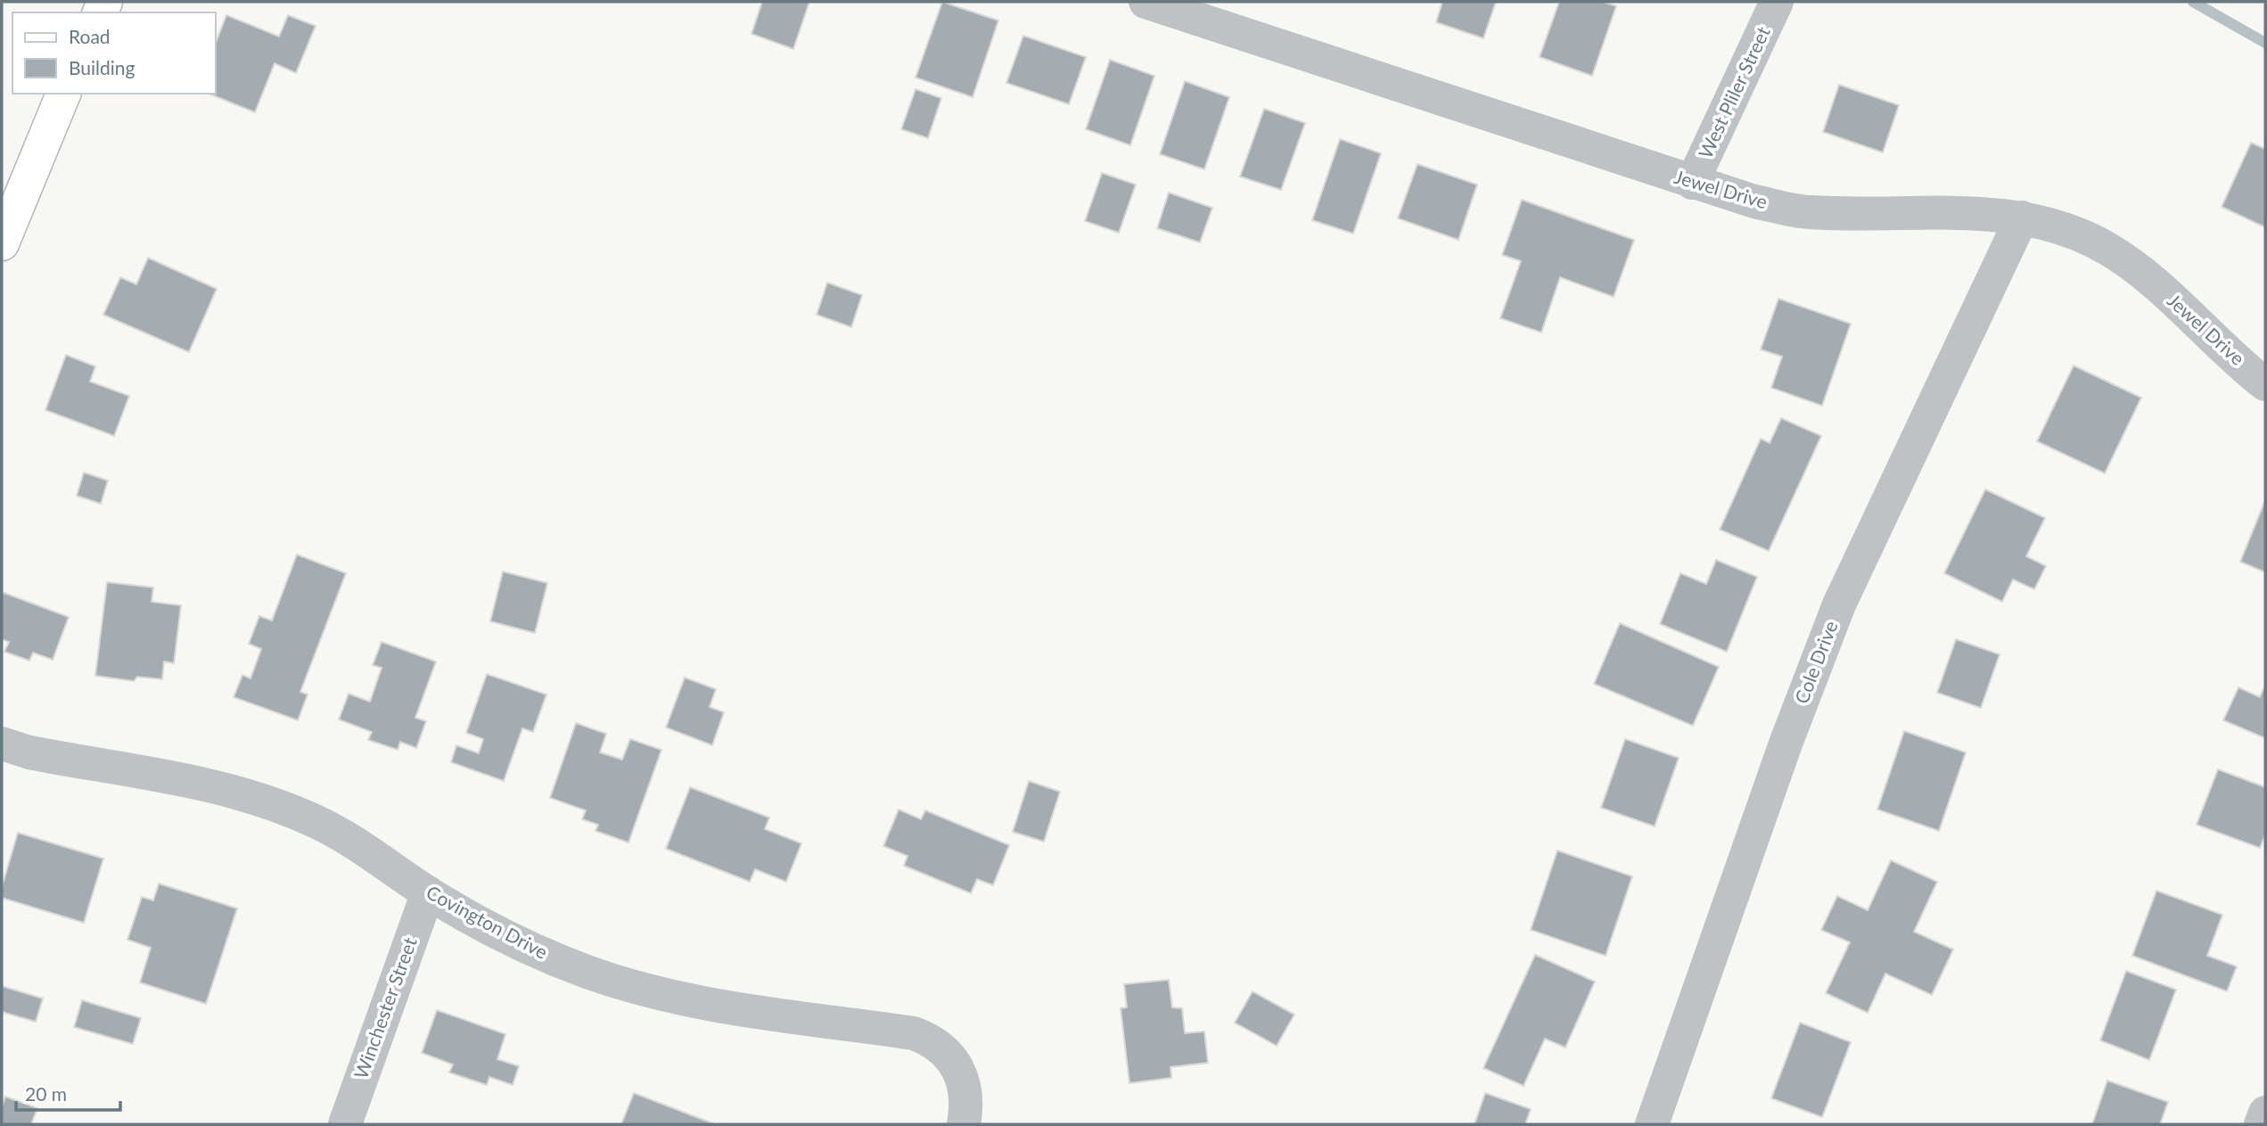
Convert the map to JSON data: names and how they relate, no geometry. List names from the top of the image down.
{
  "streets": {
    "street": [
      "West Pliler Street",
      "Jewel Drive",
      "Cole Drive",
      "Covington Drive",
      "Winchester Street"
    ]
  },
  "crossings": [
    ["West Pliler Street", "Jewel Drive"],
    ["Jewel Drive", "Cole Drive"],
    ["Covington Drive", "Winchester Street"]
  ],
  "legend": ["Road", "Building"],
  "scale_bar": "20 m"
}
